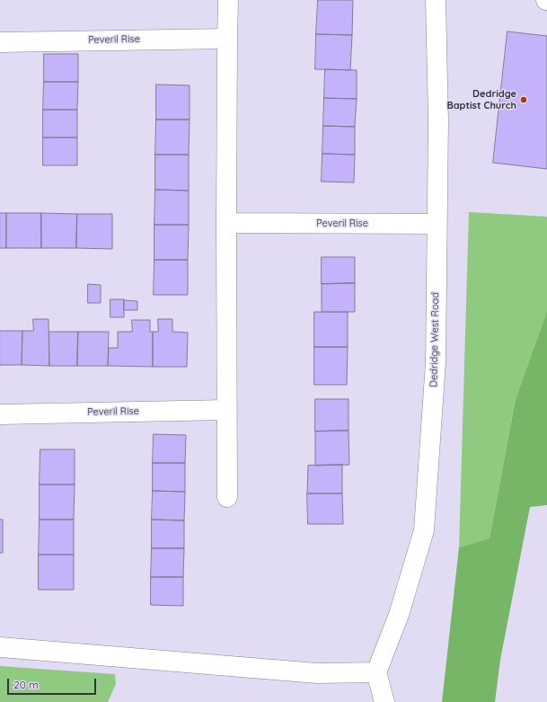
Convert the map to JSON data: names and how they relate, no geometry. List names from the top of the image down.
{
  "streets": {
    "street": ["Peveril Rise", "Dedridge West Road"]
  },
  "crossings": [
    ["Peveril Rise", "Dedridge West Road"]
  ],
  "places": ["Dedridge Baptist Church"],
  "scale_bar": "20 m"
}
